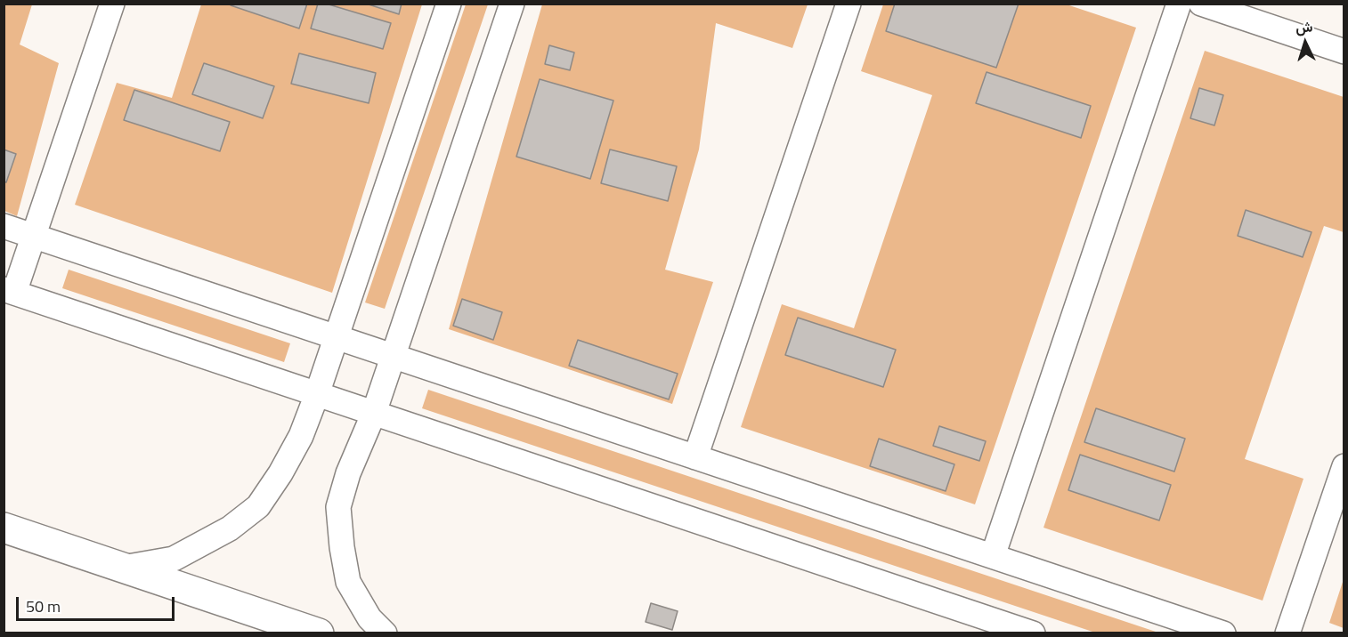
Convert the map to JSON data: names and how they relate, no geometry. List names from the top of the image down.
{
  "scale_bar": "50 m",
  "north": "top"
}
